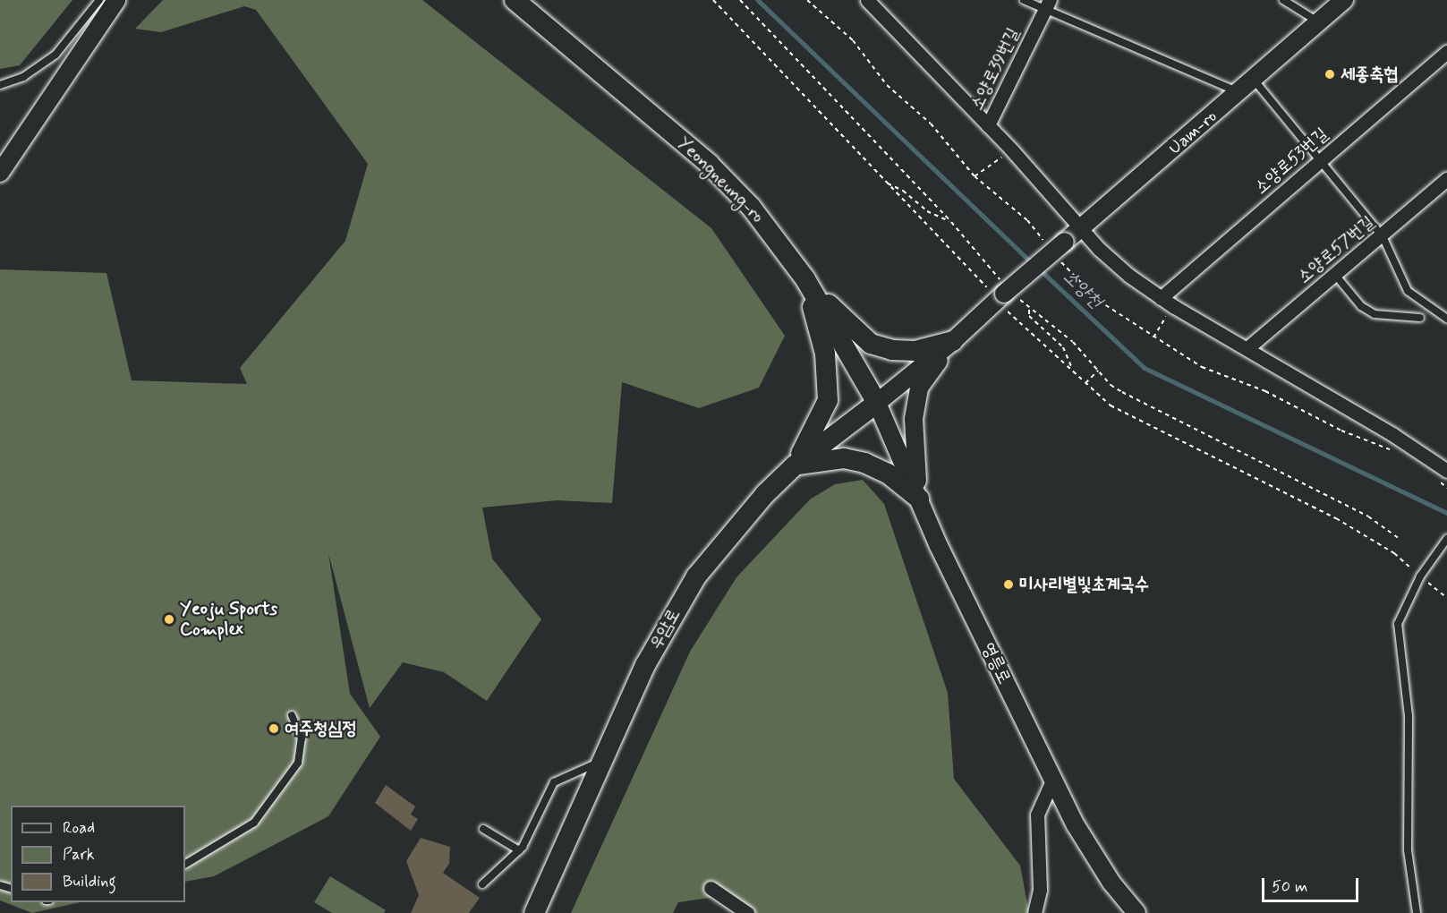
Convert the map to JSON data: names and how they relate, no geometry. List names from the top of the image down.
{
  "streets": {
    "main road": ["Yeongneung-ro", "우암로"],
    "street": [
      "소양로39번길",
      "Uam-ro",
      "소양로53번길",
      "소양로57번길",
      "영릉로"
    ]
  },
  "crossings": [
    ["Yeongneung-ro", "우암로"],
    ["Yeongneung-ro", "영릉로"],
    ["우암로", "영릉로"]
  ],
  "water": ["소양천"],
  "places": [
    "세종축협",
    "미사리별빛초계국수",
    "Yeoju Sports Complex",
    "여주청심정"
  ],
  "legend": ["Road", "Park", "Building"],
  "scale_bar": "50 m"
}
